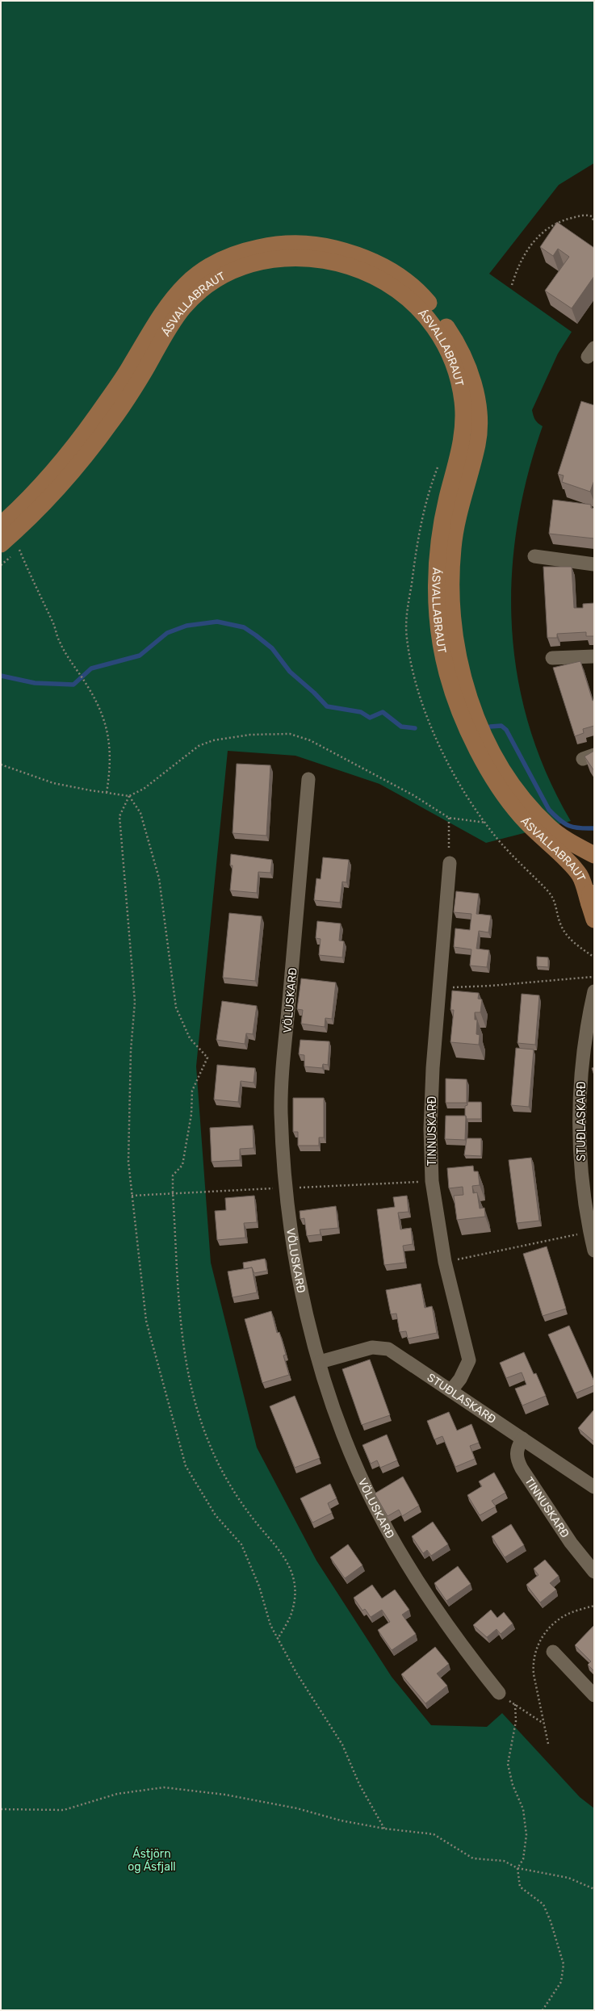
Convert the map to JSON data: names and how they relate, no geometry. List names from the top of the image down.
{
  "streets": {
    "main road": ["ÁSVALLABRAUT"],
    "street": ["VÖLUSKARÐ", "STUÐLASKARÐ", "TINNUSKARÐ"]
  },
  "crossings": [
    ["VÖLUSKARÐ", "STUÐLASKARÐ"],
    ["STUÐLASKARÐ", "TINNUSKARÐ"]
  ],
  "parks": ["Ástjörn og Ásfjall"]
}
